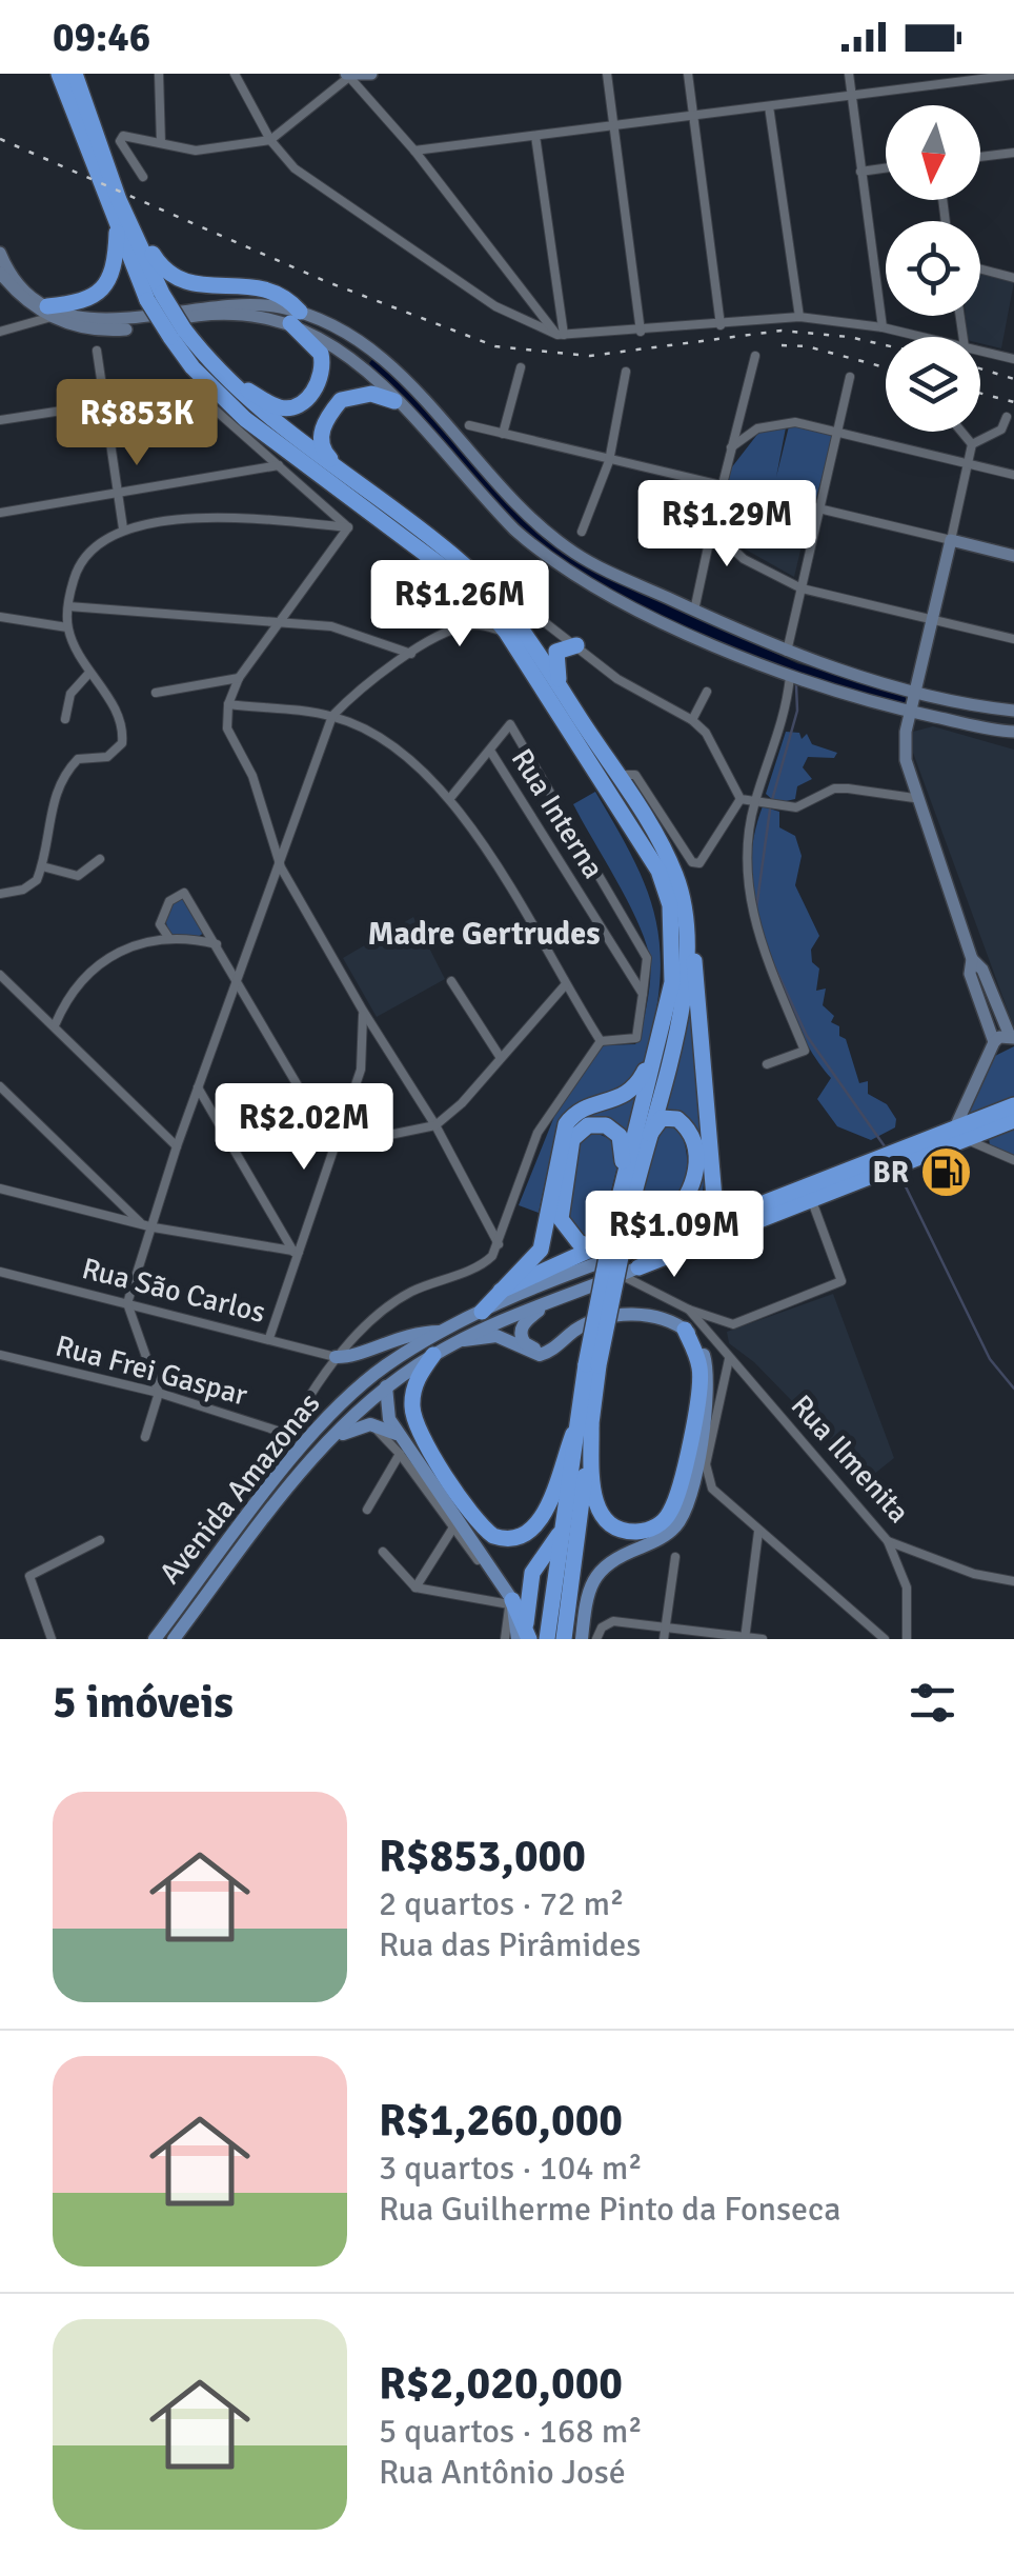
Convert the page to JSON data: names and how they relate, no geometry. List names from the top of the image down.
{
  "streets": {
    "highway": ["Avenida Amazonas"],
    "street": [
      "Rua Interna",
      "Rua São Carlos",
      "Rua Frei Gaspar",
      "Rua Ilmenita"
    ]
  },
  "districts": ["Madre Gertrudes"],
  "places": {
    "fuel station": ["BR"]
  },
  "north": "bottom",
  "page": {
    "status": "09:46",
    "price": [
      "R$853K",
      "R$1.29M",
      "R$1.26M",
      "R$2.02M",
      "R$1.09M"
    ],
    "heading": "5 imóveis",
    "list": [
      {
        "name": "R$853,000",
        "note": "2 quartos · 72 m² · Rua das Pirâmides"
      },
      {
        "name": "R$1,260,000",
        "note": "3 quartos · 104 m² · Rua Guilherme Pinto da Fonseca"
      },
      {
        "name": "R$2,020,000",
        "note": "5 quartos · 168 m² · Rua Antônio José"
      }
    ]
  }
}
